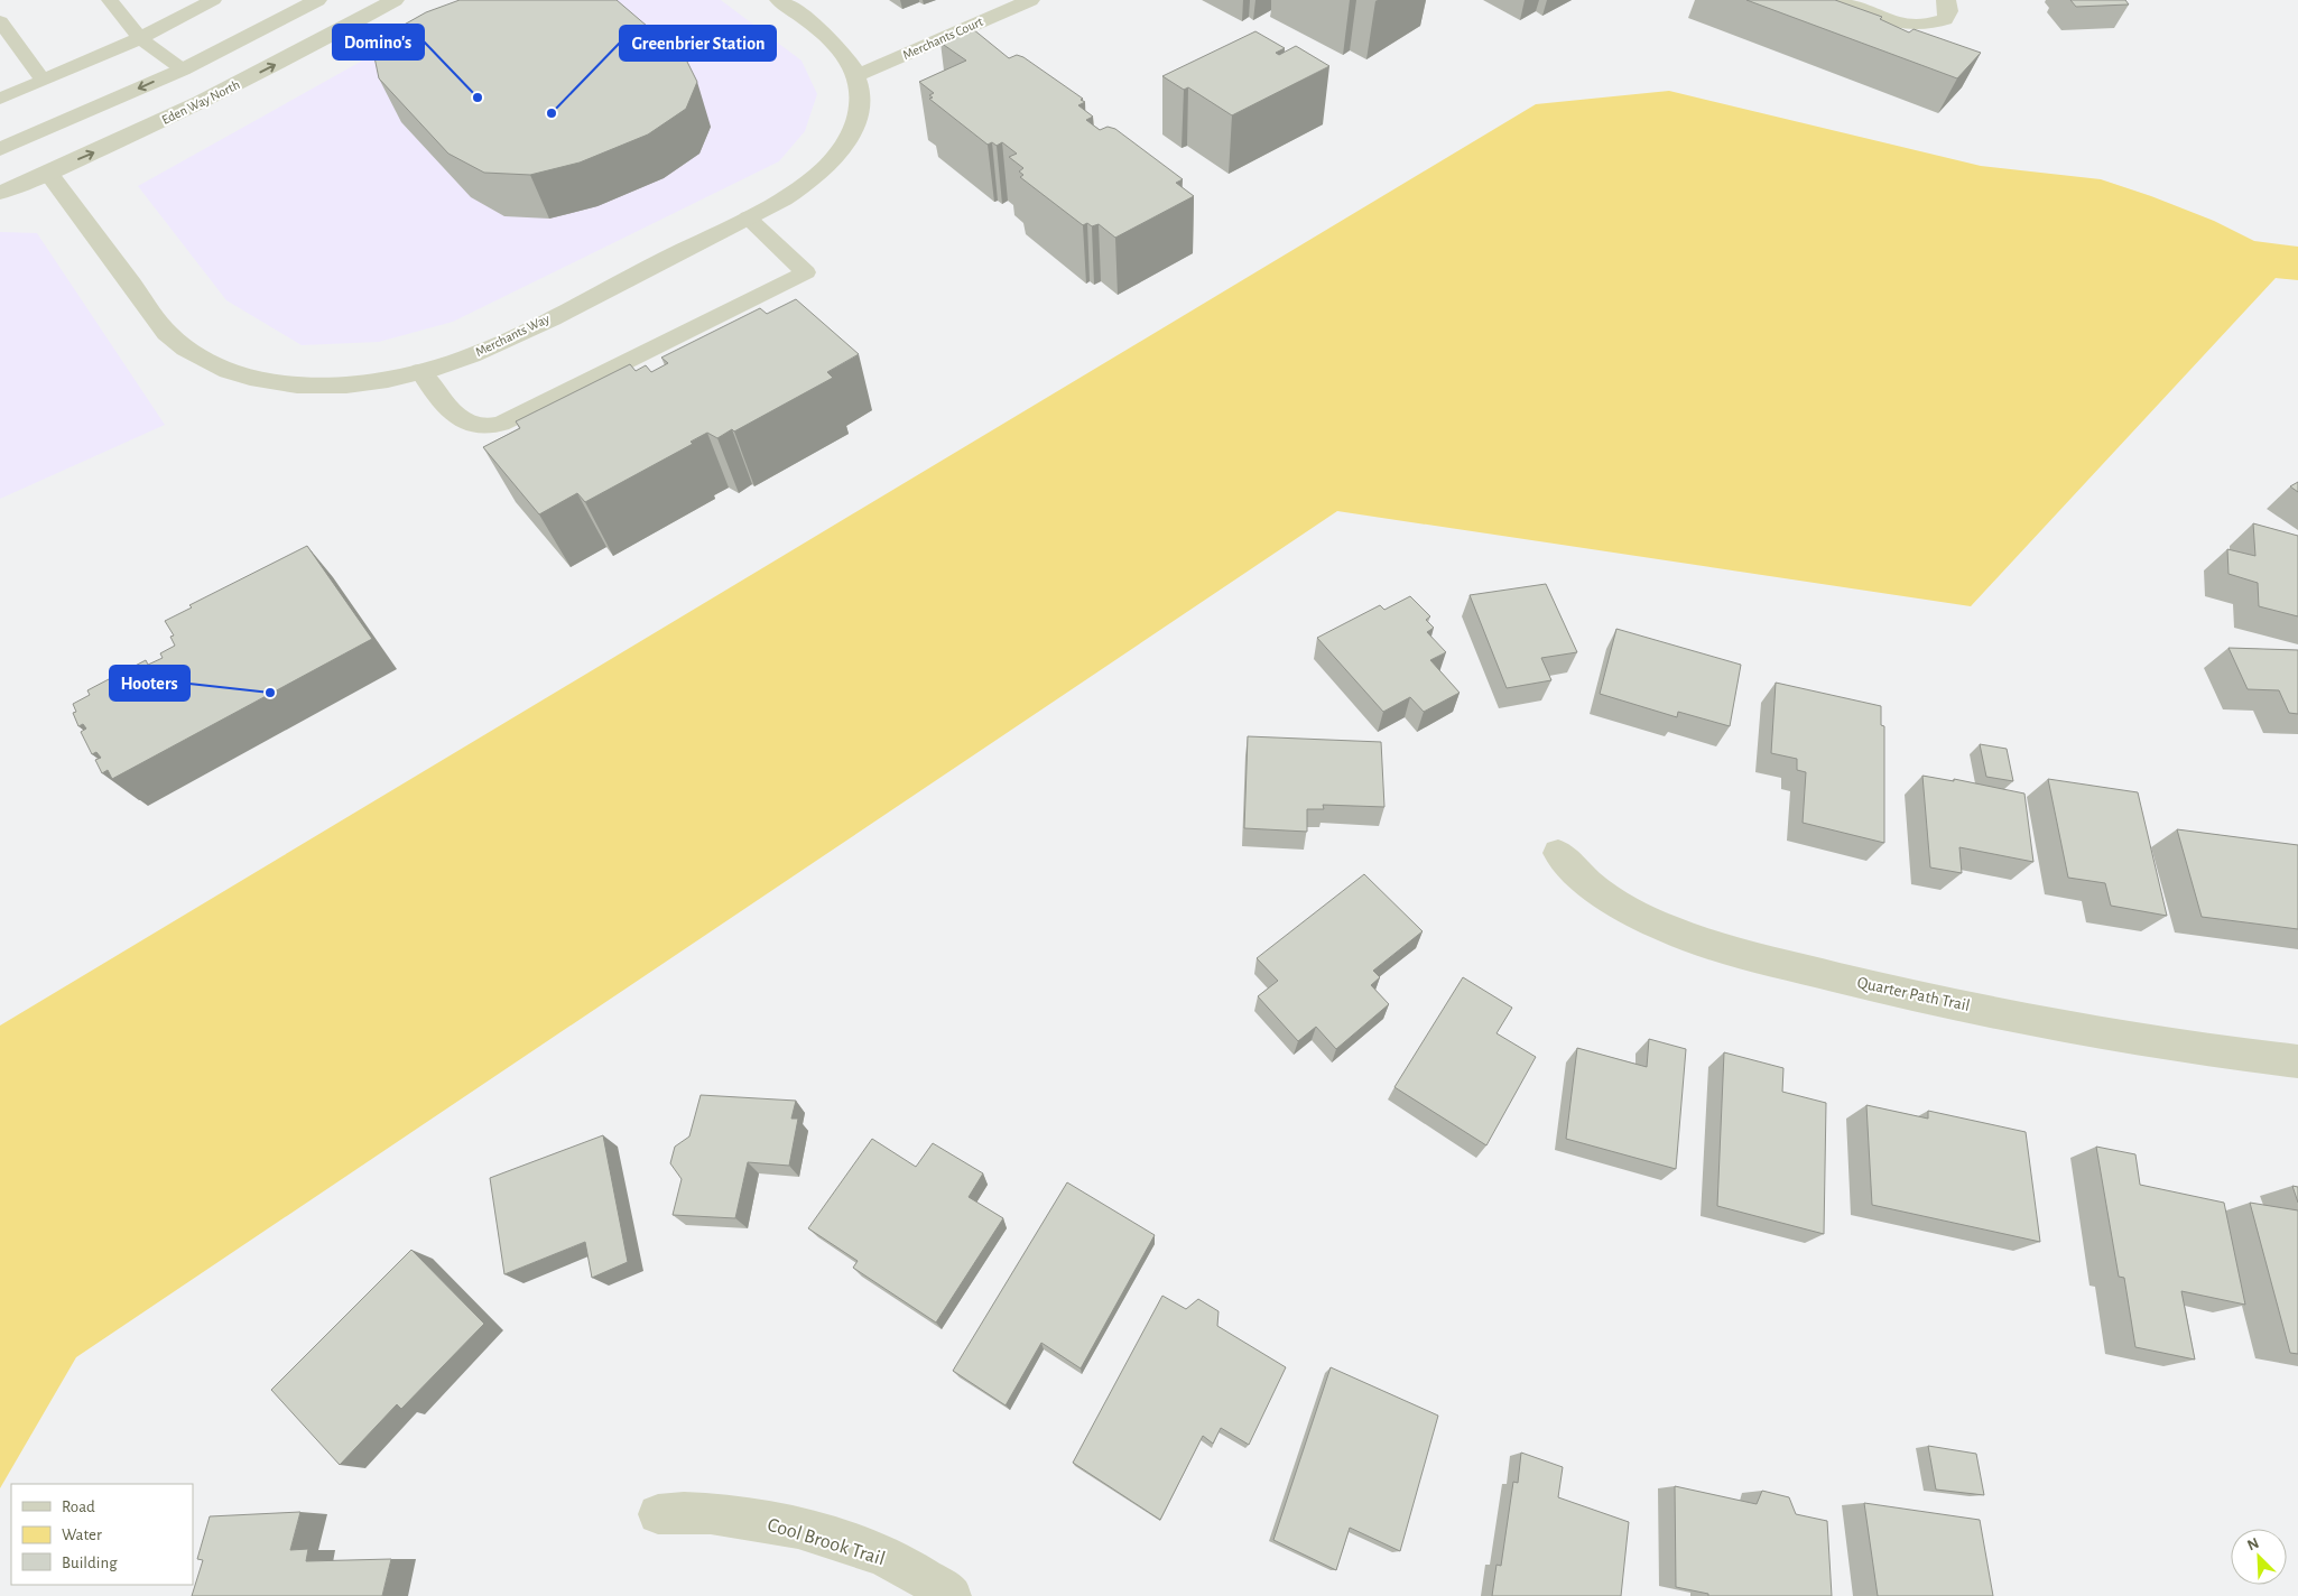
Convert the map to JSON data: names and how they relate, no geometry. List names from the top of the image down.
{
  "streets": {
    "street": [
      "Merchants Court",
      "Eden Way North",
      "Merchants Way",
      "Quarter Path Trail",
      "Cool Brook Trail"
    ]
  },
  "crossings": [
    ["Merchants Court", "Merchants Way"],
    ["Eden Way North", "Merchants Way"]
  ],
  "places": ["Domino's", "Greenbrier Station", "Hooters"],
  "legend": ["Road", "Water", "Building"],
  "north": "top left"
}
